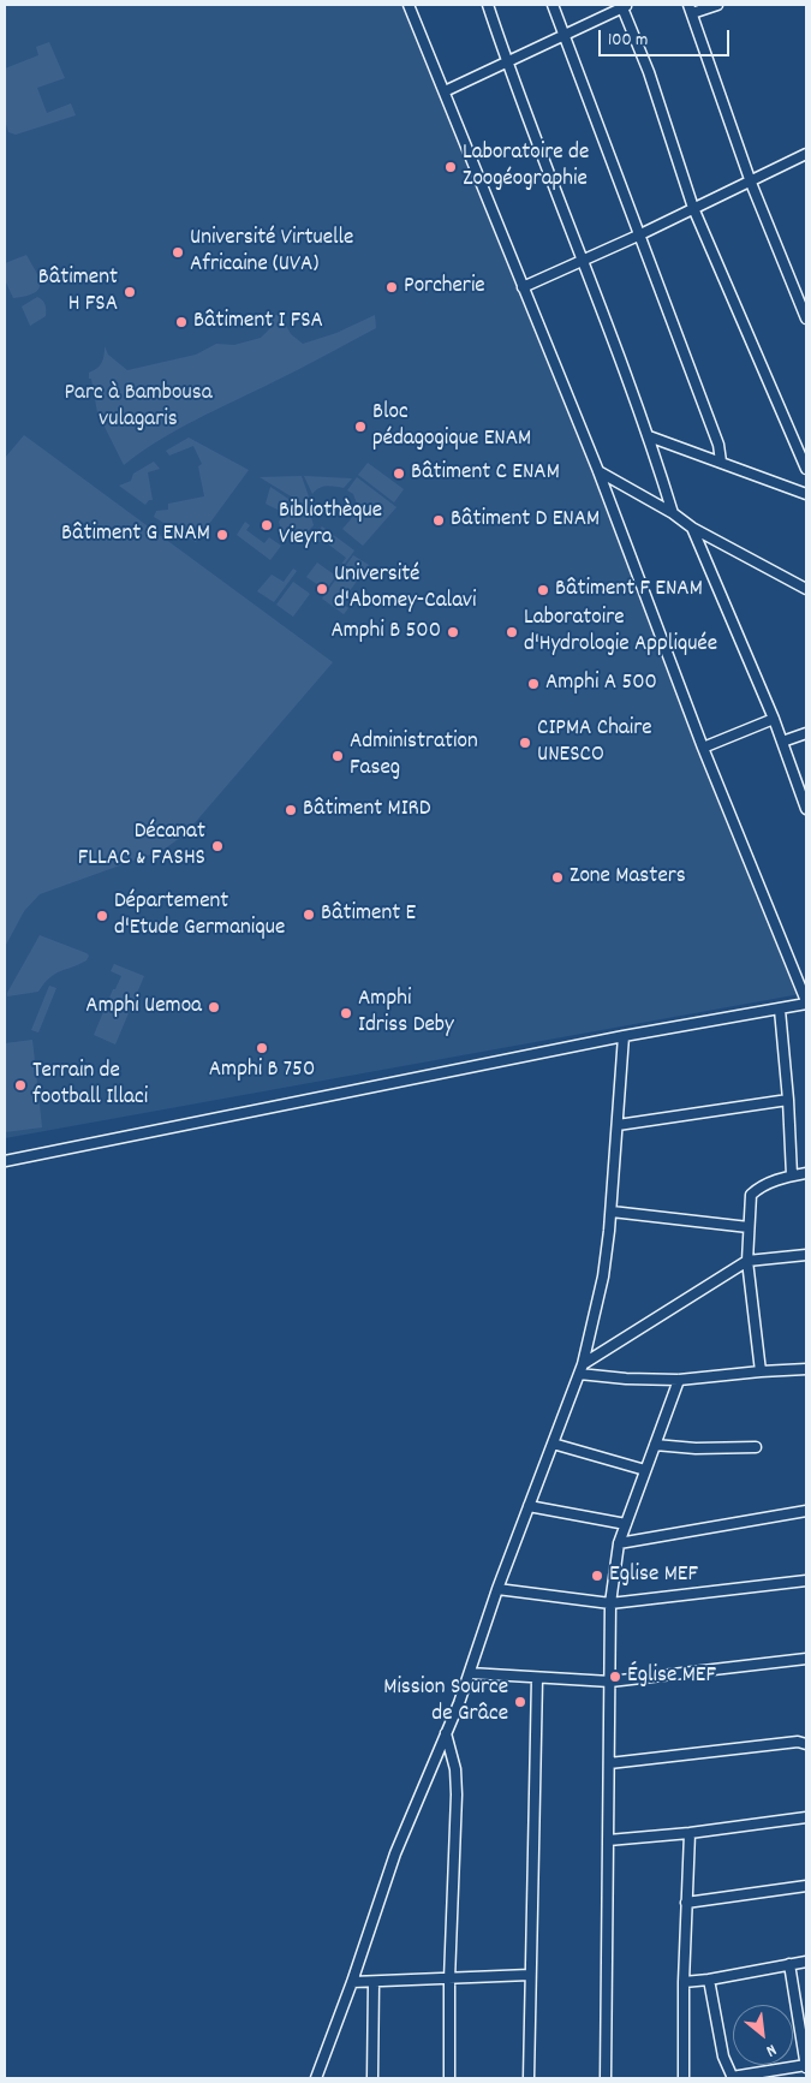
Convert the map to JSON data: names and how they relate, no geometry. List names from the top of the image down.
{
  "parks": ["Parc à Bambousa vulagaris"],
  "places": [
    "Laboratoire de Zoogéographie",
    "Université Virtuelle Africaine (UVA)",
    "Porcherie",
    "Bâtiment H FSA",
    "Bâtiment I FSA",
    "Bloc pédagogique ENAM",
    "Bâtiment C ENAM",
    "Bâtiment D ENAM",
    "Bibliothèque Vieyra",
    "Bâtiment G ENAM",
    "Université d'Abomey-Calavi",
    "Bâtiment F ENAM",
    "Amphi B 500",
    "Laboratoire d'Hydrologie Appliquée",
    "Amphi A 500",
    "CIPMA Chaire UNESCO",
    "Administration Faseg",
    "Bâtiment MIRD",
    "Décanat FLLAC & FASHS",
    "Zone Masters",
    "Bâtiment E",
    "Département d'Etude Germanique",
    "Amphi Uemoa",
    "Amphi Idriss Deby",
    "Amphi B 750",
    "Terrain de football Illaci",
    "Eglise MEF",
    "Église MEF",
    "Mission Source de Grâce"
  ],
  "scale_bar": "100 m",
  "north": "bottom right"
}
